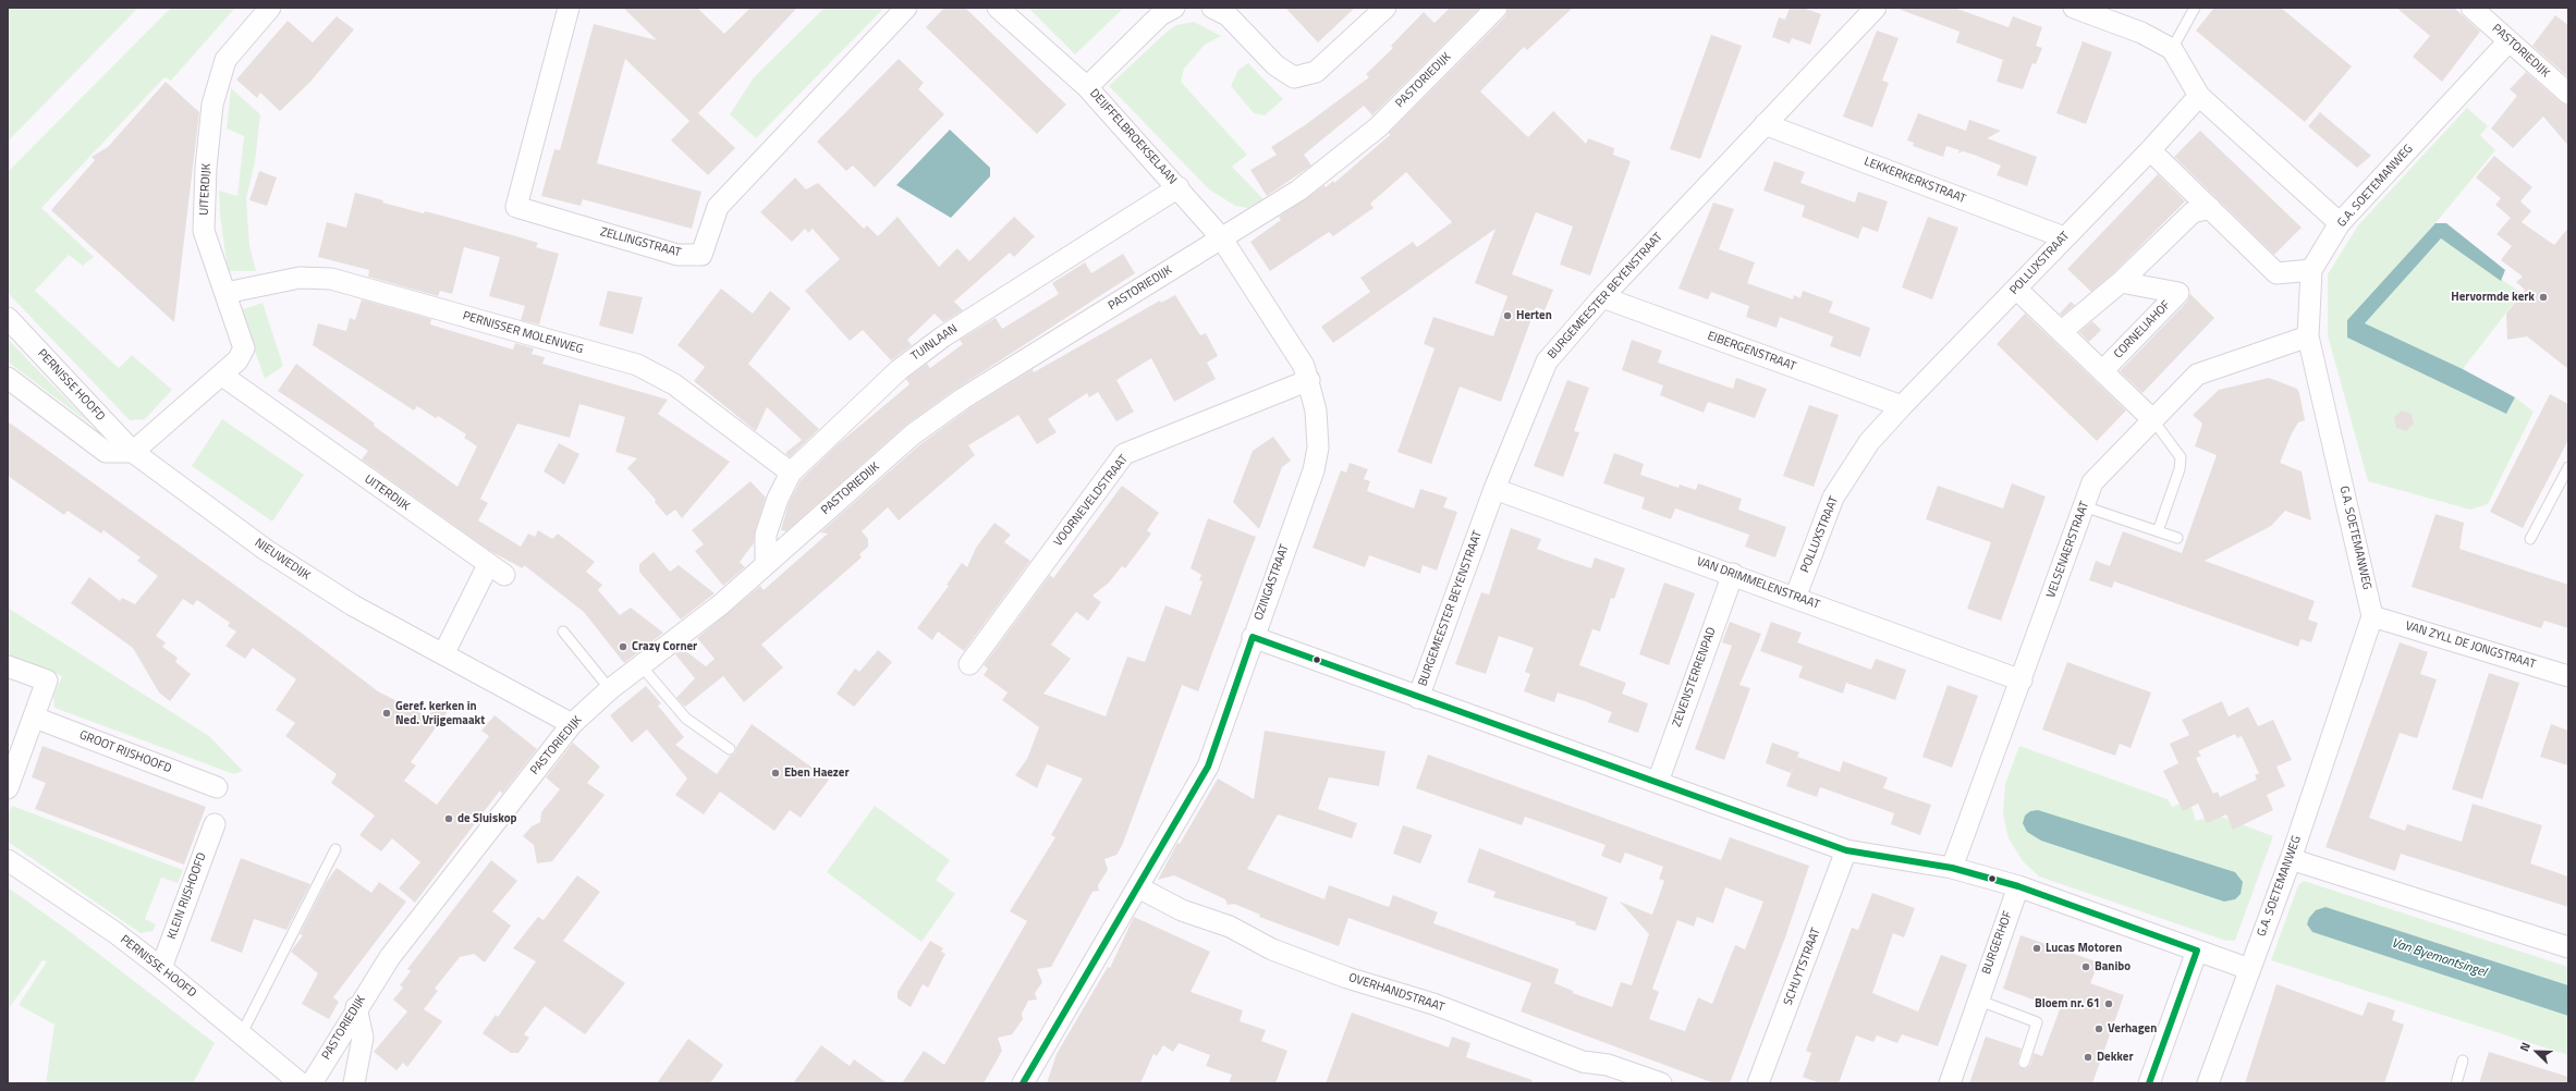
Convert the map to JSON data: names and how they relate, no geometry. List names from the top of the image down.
{
  "streets": {
    "street": [
      "PASTORIEDIJK",
      "DEIJFFELBROEKSELAAN",
      "LEKKERKERKSTRAAT",
      "G.A. SOETEMANWEG",
      "UITERDIJK",
      "ZELLINGSTRAAT",
      "POLLUXSTRAAT",
      "BURGEMEESTER BEYENSTRAAT",
      "CORNELIAHOF",
      "PERNISSER MOLENWEG",
      "TUINLAAN",
      "EIBERGENSTRAAT",
      "PERNISSE HOOFD",
      "VOORNEVELDSTRAAT",
      "VELSENAERSTRAAT",
      "NIEUWEDIJK",
      "OZINGASTRAAT",
      "VAN DRIMMELENSTRAAT",
      "VAN ZYLL DE JONGSTRAAT",
      "ZEVENSTERRENPAD",
      "GROOT RIJSHOOFD",
      "KLEIN RIJSHOOFD",
      "BURGERHOF",
      "SCHUYTSTRAAT",
      "OVERHANDSTRAAT"
    ]
  },
  "crossings": [
    ["PASTORIEDIJK", "DEIJFFELBROEKSELAAN"],
    ["PASTORIEDIJK", "G.A. SOETEMANWEG"],
    ["PASTORIEDIJK", "TUINLAAN"],
    ["PASTORIEDIJK", "NIEUWEDIJK"],
    ["PASTORIEDIJK", "OZINGASTRAAT"],
    ["DEIJFFELBROEKSELAAN", "TUINLAAN"],
    ["DEIJFFELBROEKSELAAN", "OZINGASTRAAT"],
    ["LEKKERKERKSTRAAT", "POLLUXSTRAAT"],
    ["LEKKERKERKSTRAAT", "BURGEMEESTER BEYENSTRAAT"],
    ["G.A. SOETEMANWEG", "VELSENAERSTRAAT"],
    ["G.A. SOETEMANWEG", "VAN ZYLL DE JONGSTRAAT"],
    ["UITERDIJK", "PERNISSER MOLENWEG"],
    ["UITERDIJK", "PERNISSE HOOFD"],
    ["UITERDIJK", "NIEUWEDIJK"],
    ["POLLUXSTRAAT", "EIBERGENSTRAAT"],
    ["POLLUXSTRAAT", "VAN DRIMMELENSTRAAT"],
    ["BURGEMEESTER BEYENSTRAAT", "EIBERGENSTRAAT"],
    ["BURGEMEESTER BEYENSTRAAT", "VAN DRIMMELENSTRAAT"],
    ["PERNISSER MOLENWEG", "TUINLAAN"],
    ["PERNISSE HOOFD", "NIEUWEDIJK"],
    ["PERNISSE HOOFD", "KLEIN RIJSHOOFD"],
    ["VOORNEVELDSTRAAT", "OZINGASTRAAT"],
    ["VELSENAERSTRAAT", "VAN DRIMMELENSTRAAT"],
    ["OZINGASTRAAT", "OVERHANDSTRAAT"],
    ["VAN DRIMMELENSTRAAT", "ZEVENSTERRENPAD"]
  ],
  "water": ["Van Byemontsingel"],
  "places": [
    "Hervormde kerk",
    "Herten",
    "Crazy Corner",
    "Geref. kerken in Ned. Vrijgemaakt",
    "Eben Haezer",
    "de Sluiskop",
    "Lucas Motoren",
    "Banibo",
    "Bloem nr. 61",
    "Verhagen",
    "Dekker"
  ],
  "north": "top left"
}
